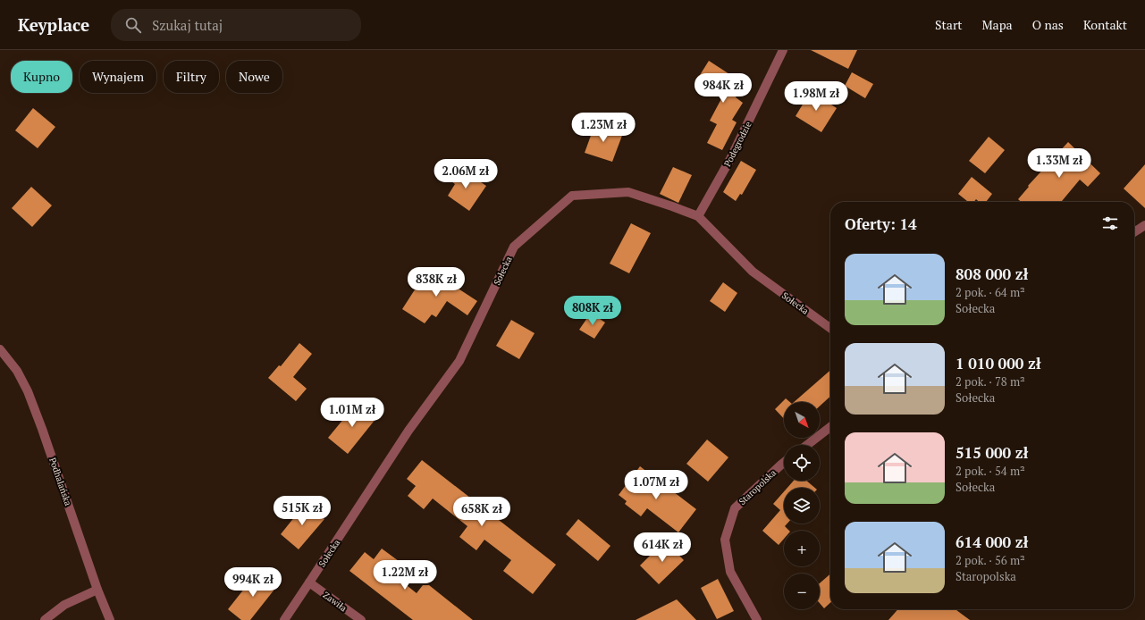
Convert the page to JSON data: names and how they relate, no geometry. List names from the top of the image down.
{
  "streets": {
    "street": [
      "Podegrodzie",
      "Sołecka",
      "Podhalańska",
      "Staropolska",
      "Zawiła"
    ]
  },
  "crossings": [
    ["Podegrodzie", "Sołecka"],
    ["Sołecka", "Zawiła"]
  ],
  "north": "bottom right",
  "page": {
    "header": "Keyplace",
    "search": "Szukaj tutaj",
    "nav": [
      "Start",
      "Mapa",
      "O nas",
      "Kontakt"
    ],
    "chip": [
      "Kupno",
      "Wynajem",
      "Filtry",
      "Nowe"
    ],
    "price": [
      "984K zł",
      "1.98M zł",
      "1.23M zł",
      "1.33M zł",
      "2.06M zł",
      "838K zł",
      "808K zł",
      "1.01M zł",
      "1.07M zł",
      "515K zł",
      "658K zł",
      "614K zł",
      "1.22M zł",
      "994K zł"
    ],
    "heading": "Oferty: 14",
    "list": [
      {
        "name": "808 000 zł",
        "note": "2 pok. · 64 m² · Sołecka"
      },
      {
        "name": "1 010 000 zł",
        "note": "2 pok. · 78 m² · Sołecka"
      },
      {
        "name": "515 000 zł",
        "note": "2 pok. · 54 m² · Sołecka"
      },
      {
        "name": "614 000 zł",
        "note": "2 pok. · 56 m² · Staropolska"
      }
    ],
    "map_buttons": ["+", "−"]
  }
}
